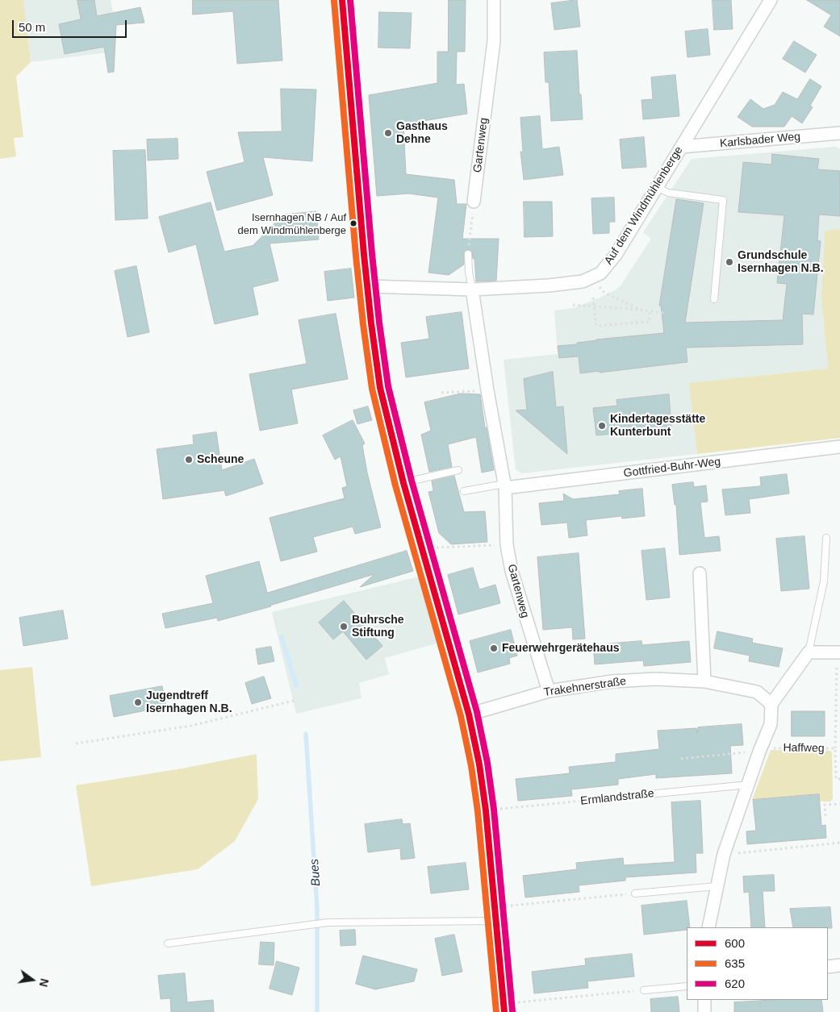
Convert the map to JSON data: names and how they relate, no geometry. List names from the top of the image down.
{
  "streets": {
    "street": [
      "Karlsbader Weg",
      "Gartenweg",
      "Auf dem Windmühlenberge",
      "Gottfried-Buhr-Weg",
      "Trakehnerstraße"
    ],
    "lane": ["Ermlandstraße"],
    "path": ["Haffweg"]
  },
  "crossings": [
    ["Karlsbader Weg", "Auf dem Windmühlenberge"],
    ["Gartenweg", "Auf dem Windmühlenberge"],
    ["Gartenweg", "Gottfried-Buhr-Weg"],
    ["Gartenweg", "Trakehnerstraße"]
  ],
  "water": ["Bues"],
  "places": [
    "Gasthaus Dehne",
    "Isernhagen NB / Auf dem Windmühlenberge",
    "Grundschule Isernhagen N.B.",
    "Kindertagesstätte Kunterbunt",
    "Scheune",
    "Buhrsche Stiftung",
    "Feuerwehrgerätehaus",
    "Jugendtreff Isernhagen N.B."
  ],
  "lines": ["transit line 600", "transit line 620", "transit line 635"],
  "legend": ["600", "635", "620"],
  "scale_bar": "50 m",
  "north": "right"
}
